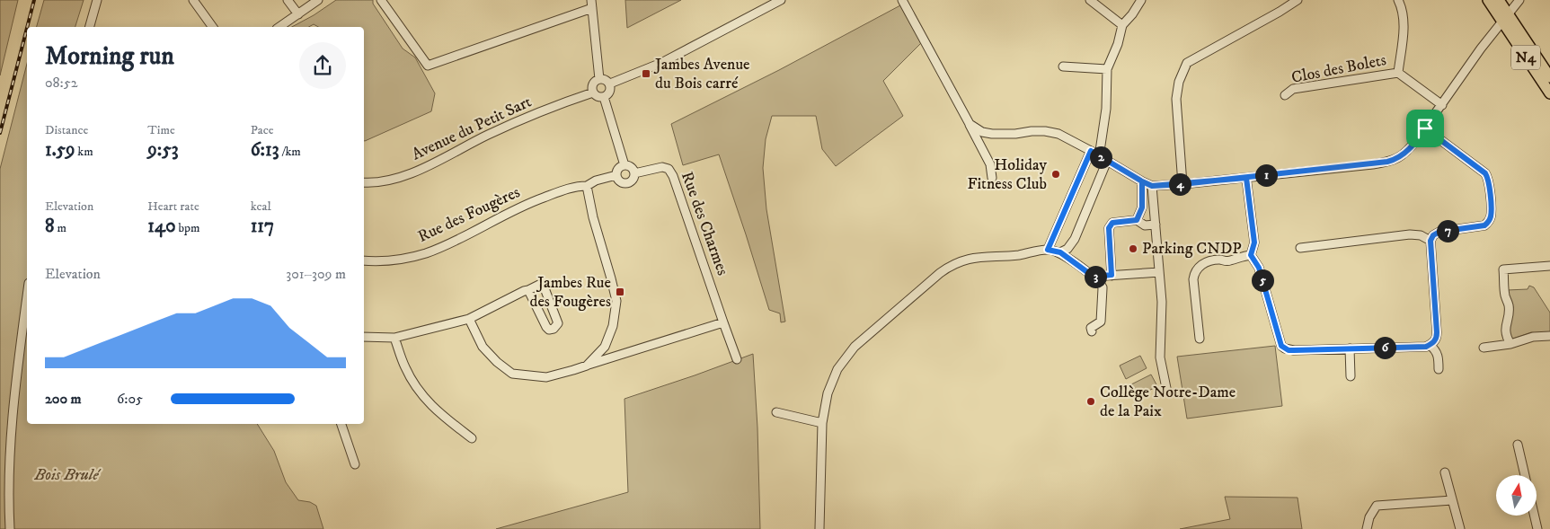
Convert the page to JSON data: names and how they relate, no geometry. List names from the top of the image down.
{
  "streets": {
    "main road": ["N4"],
    "street": [
      "Clos des Bolets",
      "Avenue du Petit Sart",
      "Rue des Fougères",
      "Rue des Charmes"
    ]
  },
  "crossings": [
    ["Rue des Fougères", "Rue des Charmes"]
  ],
  "parks": ["Bois Brulé"],
  "places": {
    "transit": ["Jambes Avenue du Bois carré", "Jambes Rue des Fougères"],
    "other": ["Holiday Fitness Club", "Parking CNDP", "Collège Notre-Dame de la Paix"]
  },
  "north": "top",
  "page": {
    "heading": ["Morning run", "08:52"],
    "stats": [
      ["Distance", "1.59 km"],
      ["Time", "9:53"],
      ["Pace", "6:13 /km"],
      ["Elevation", "8 m"],
      ["Heart rate", "140 bpm"],
      ["kcal", "117"]
    ],
    "pins": [
      "2",
      "1",
      "4",
      "7",
      "3",
      "5",
      "6"
    ],
    "chart": ["Elevation", "301–309 m"],
    "list": [
      {
        "name": "200 m",
        "note": "6:05"
      }
    ]
  }
}
